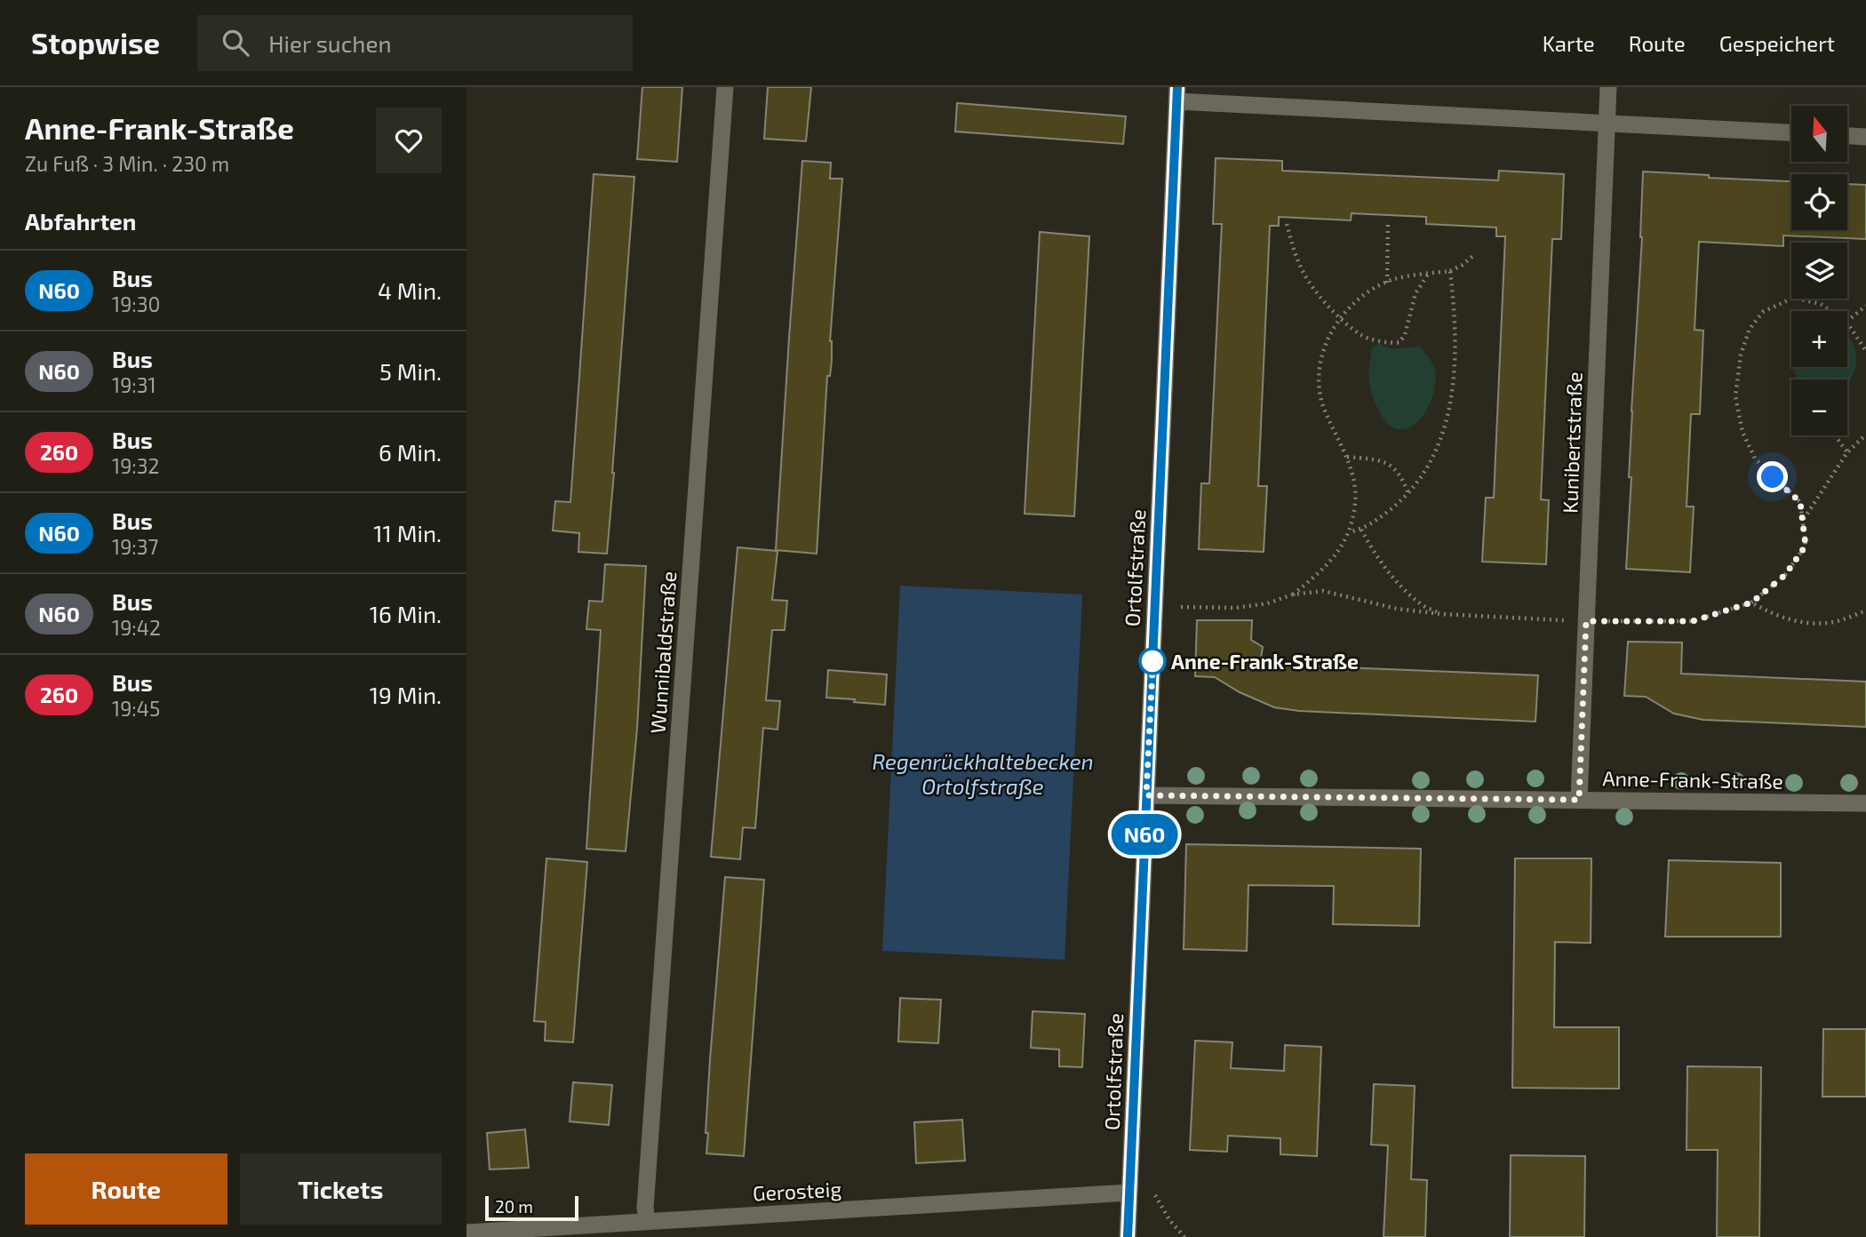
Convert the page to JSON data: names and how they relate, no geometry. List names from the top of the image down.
{
  "streets": {
    "street": [
      "Kunibertstraße",
      "Ortolfstraße",
      "Wunnibaldstraße",
      "Anne-Frank-Straße",
      "Gerosteig"
    ]
  },
  "crossings": [
    ["Kunibertstraße", "Anne-Frank-Straße"],
    ["Ortolfstraße", "Anne-Frank-Straße"],
    ["Ortolfstraße", "Gerosteig"],
    ["Wunnibaldstraße", "Gerosteig"]
  ],
  "water": ["Regenrückhaltebecken Ortolfstraße"],
  "places": ["Anne-Frank-Straße"],
  "lines": ["bus line N60"],
  "scale_bar": "20 m",
  "north": "top",
  "page": {
    "header": "Stopwise",
    "search": "Hier suchen",
    "nav": ["Karte", "Route", "Gespeichert"],
    "heading": [
      ["Anne-Frank-Straße", "Zu Fuß · 3 Min. · 230 m"],
      "Abfahrten"
    ],
    "on_map": "N60",
    "map_buttons": ["+", "−"],
    "list": [
      {
        "mark": "N60",
        "name": "Bus",
        "note": "19:30",
        "value": "4 Min."
      },
      {
        "mark": "N60",
        "name": "Bus",
        "note": "19:31",
        "value": "5 Min."
      },
      {
        "mark": "260",
        "name": "Bus",
        "note": "19:32",
        "value": "6 Min."
      },
      {
        "mark": "N60",
        "name": "Bus",
        "note": "19:37",
        "value": "11 Min."
      },
      {
        "mark": "N60",
        "name": "Bus",
        "note": "19:42",
        "value": "16 Min."
      },
      {
        "mark": "260",
        "name": "Bus",
        "note": "19:45",
        "value": "19 Min."
      }
    ],
    "buttons": ["Route", "Tickets"],
    "scale": "20 m"
  }
}
